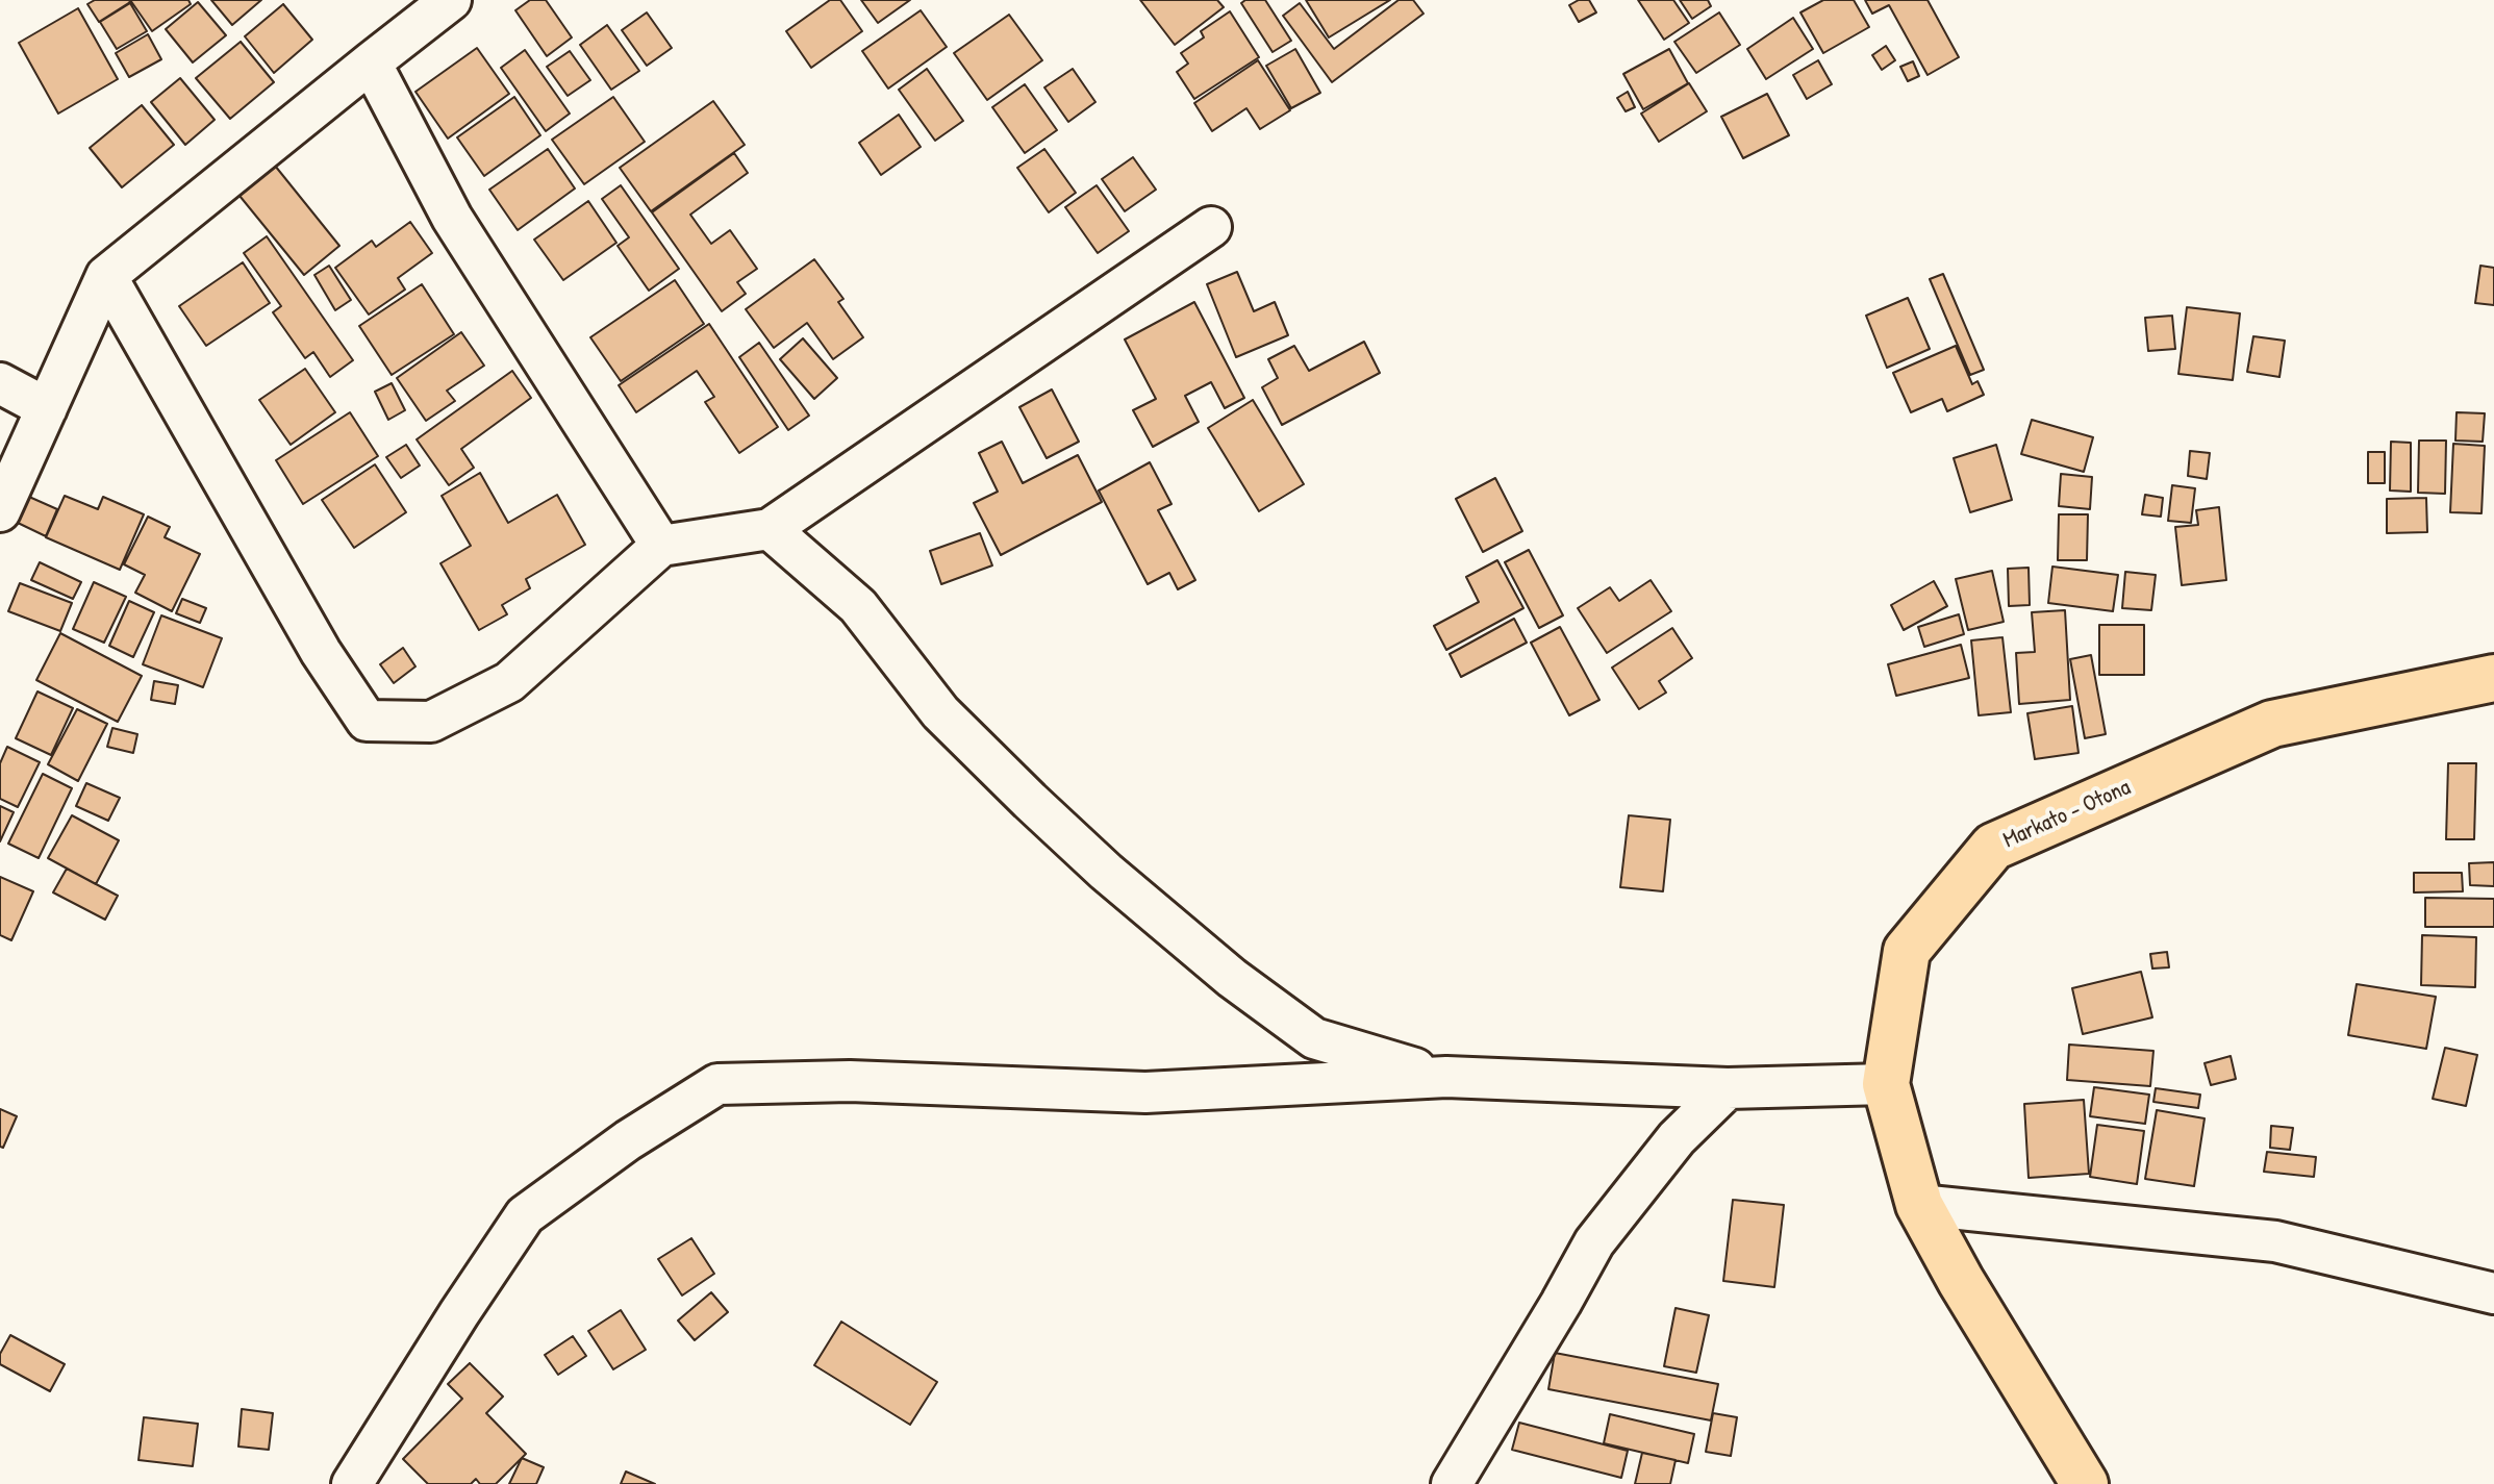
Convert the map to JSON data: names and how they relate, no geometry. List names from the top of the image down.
{
  "streets": {
    "main road": ["Markato - Otona"]
  }
}
